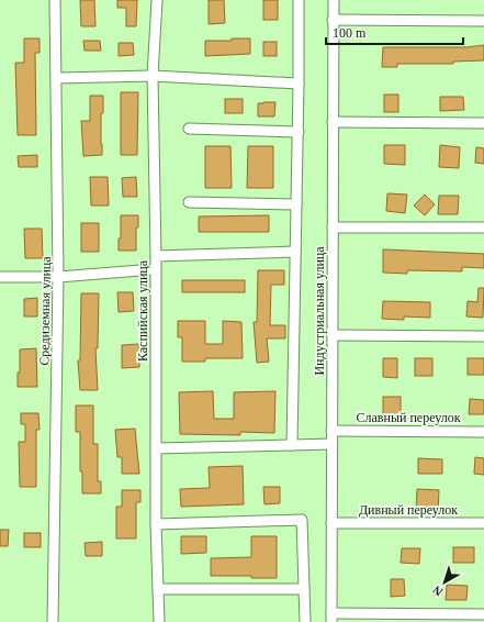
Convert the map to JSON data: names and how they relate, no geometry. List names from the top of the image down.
{
  "streets": {
    "street": [
      "Средиземная улица",
      "Каспийская улица",
      "Индустриальная улица",
      "Славный переулок",
      "Дивный переулок"
    ]
  },
  "crossings": [
    ["Индустриальная улица", "Славный переулок"],
    ["Индустриальная улица", "Дивный переулок"]
  ],
  "scale_bar": "100 m",
  "north": "bottom left"
}
